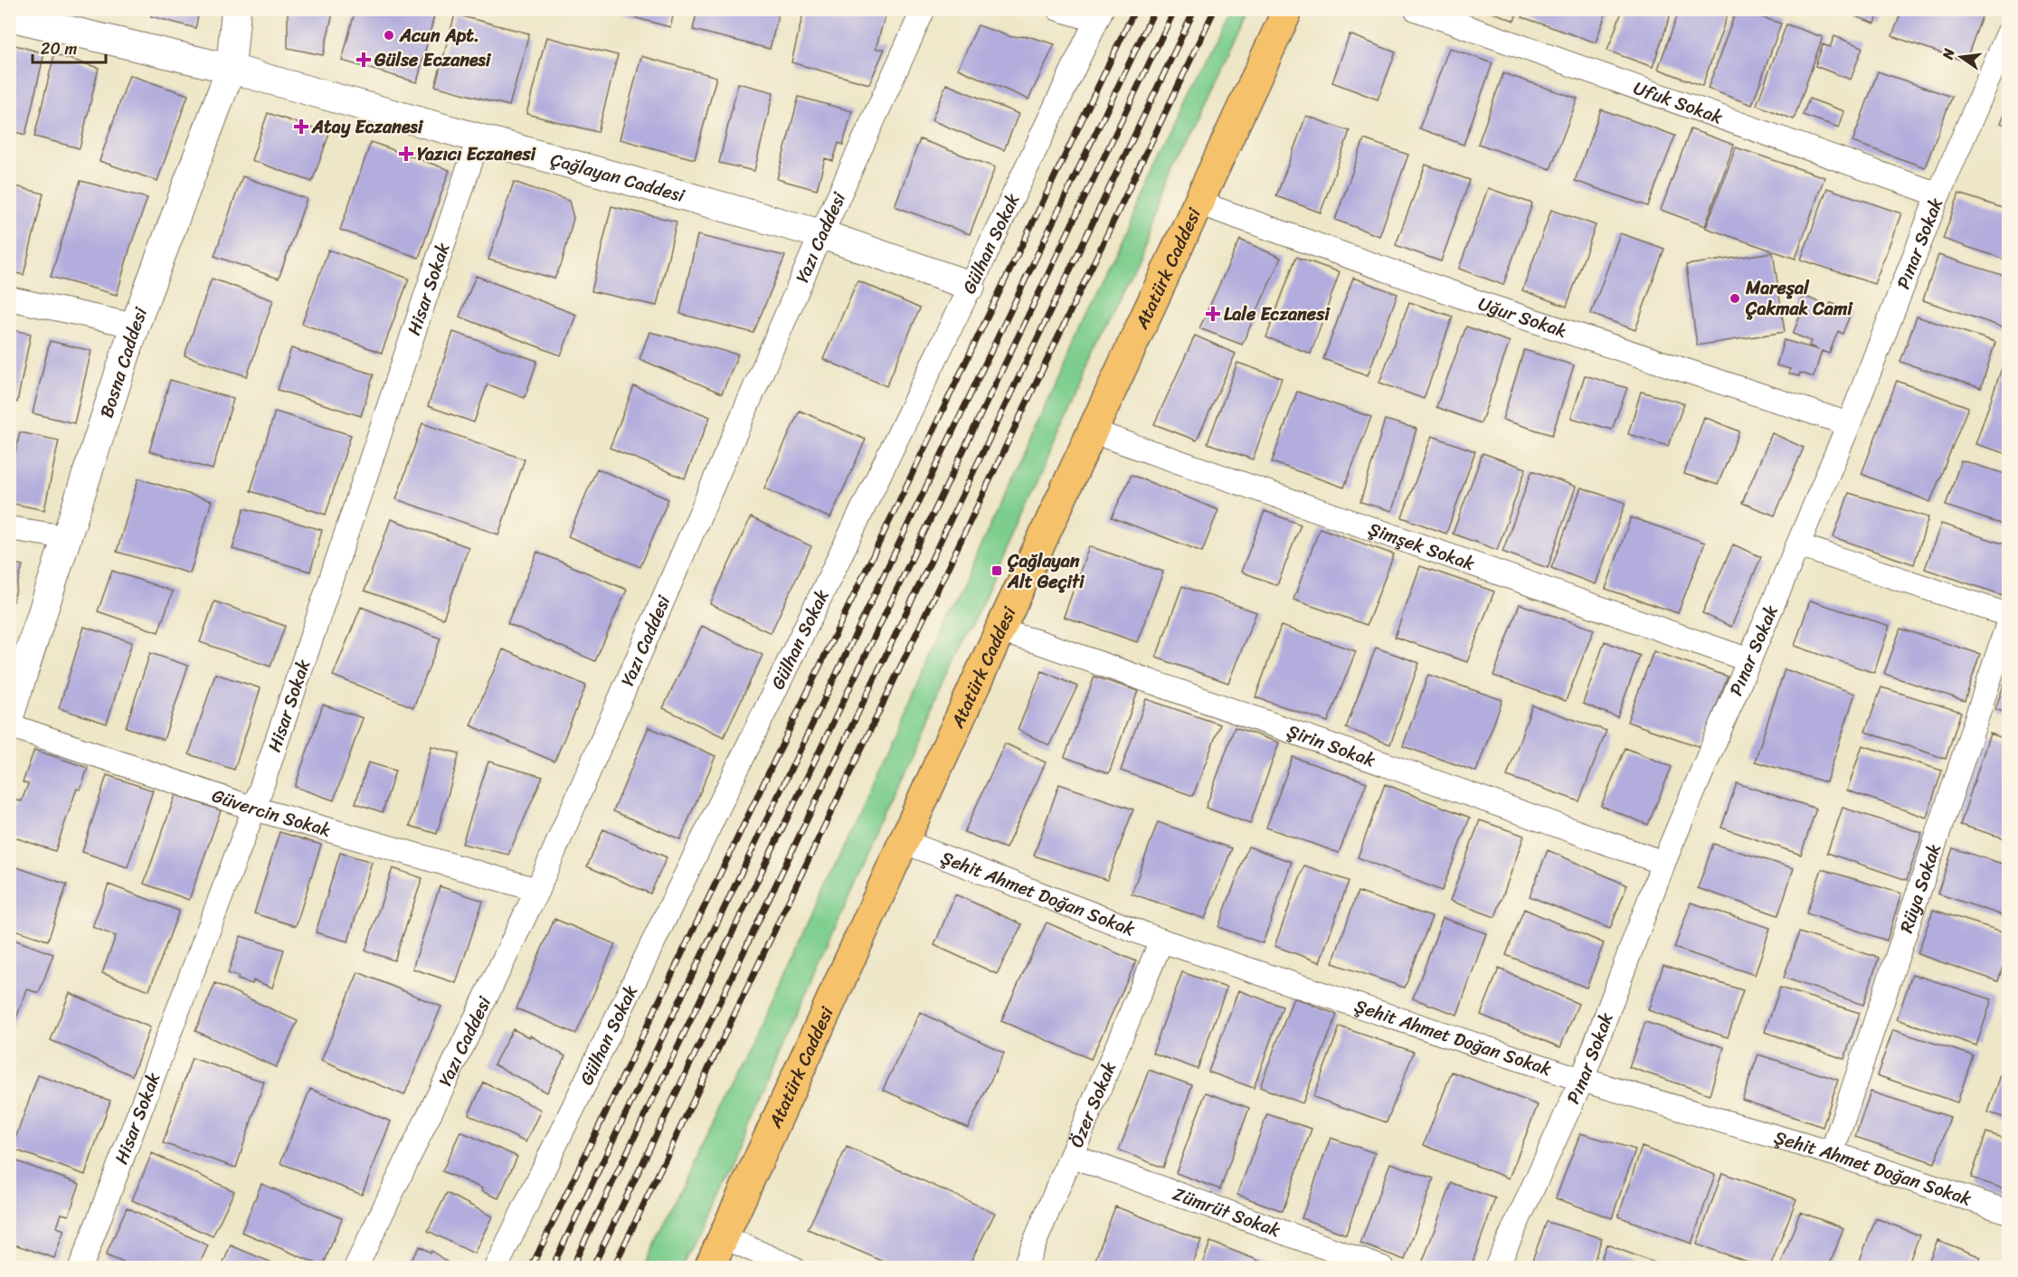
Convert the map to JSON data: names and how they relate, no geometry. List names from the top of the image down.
{
  "streets": {
    "main road": ["Atatürk Caddesi"],
    "street": [
      "Ufuk Sokak",
      "Çağlayan Caddesi",
      "Yazı Caddesi",
      "Gülhan Sokak",
      "Pınar Sokak",
      "Hisar Sokak",
      "Uğur Sokak",
      "Bosna Caddesi",
      "Şimşek Sokak",
      "Şirin Sokak",
      "Güvercin Sokak",
      "Rüya Sokak",
      "Şehit Ahmet Doğan Sokak",
      "Özer Sokak",
      "Zümrüt Sokak"
    ]
  },
  "crossings": [
    ["Ufuk Sokak", "Pınar Sokak"],
    ["Çağlayan Caddesi", "Yazı Caddesi"],
    ["Çağlayan Caddesi", "Gülhan Sokak"],
    ["Çağlayan Caddesi", "Hisar Sokak"],
    ["Çağlayan Caddesi", "Bosna Caddesi"],
    ["Yazı Caddesi", "Güvercin Sokak"],
    ["Pınar Sokak", "Uğur Sokak"],
    ["Pınar Sokak", "Şimşek Sokak"],
    ["Pınar Sokak", "Şirin Sokak"],
    ["Pınar Sokak", "Şehit Ahmet Doğan Sokak"],
    ["Atatürk Caddesi", "Uğur Sokak"],
    ["Atatürk Caddesi", "Şimşek Sokak"],
    ["Atatürk Caddesi", "Şirin Sokak"],
    ["Atatürk Caddesi", "Şehit Ahmet Doğan Sokak"],
    ["Hisar Sokak", "Güvercin Sokak"],
    ["Rüya Sokak", "Şehit Ahmet Doğan Sokak"],
    ["Şehit Ahmet Doğan Sokak", "Özer Sokak"],
    ["Özer Sokak", "Zümrüt Sokak"]
  ],
  "places": {
    "other": ["Acun Apt.", "Mareşal Çakmak Cami"],
    "health": [
      "Gülse Eczanesi",
      "Atay Eczanesi",
      "Yazıcı Eczanesi",
      "Lale Eczanesi"
    ],
    "transit": ["Çağlayan Alt Geçiti"]
  },
  "scale_bar": "20 m",
  "north": "left"
}
